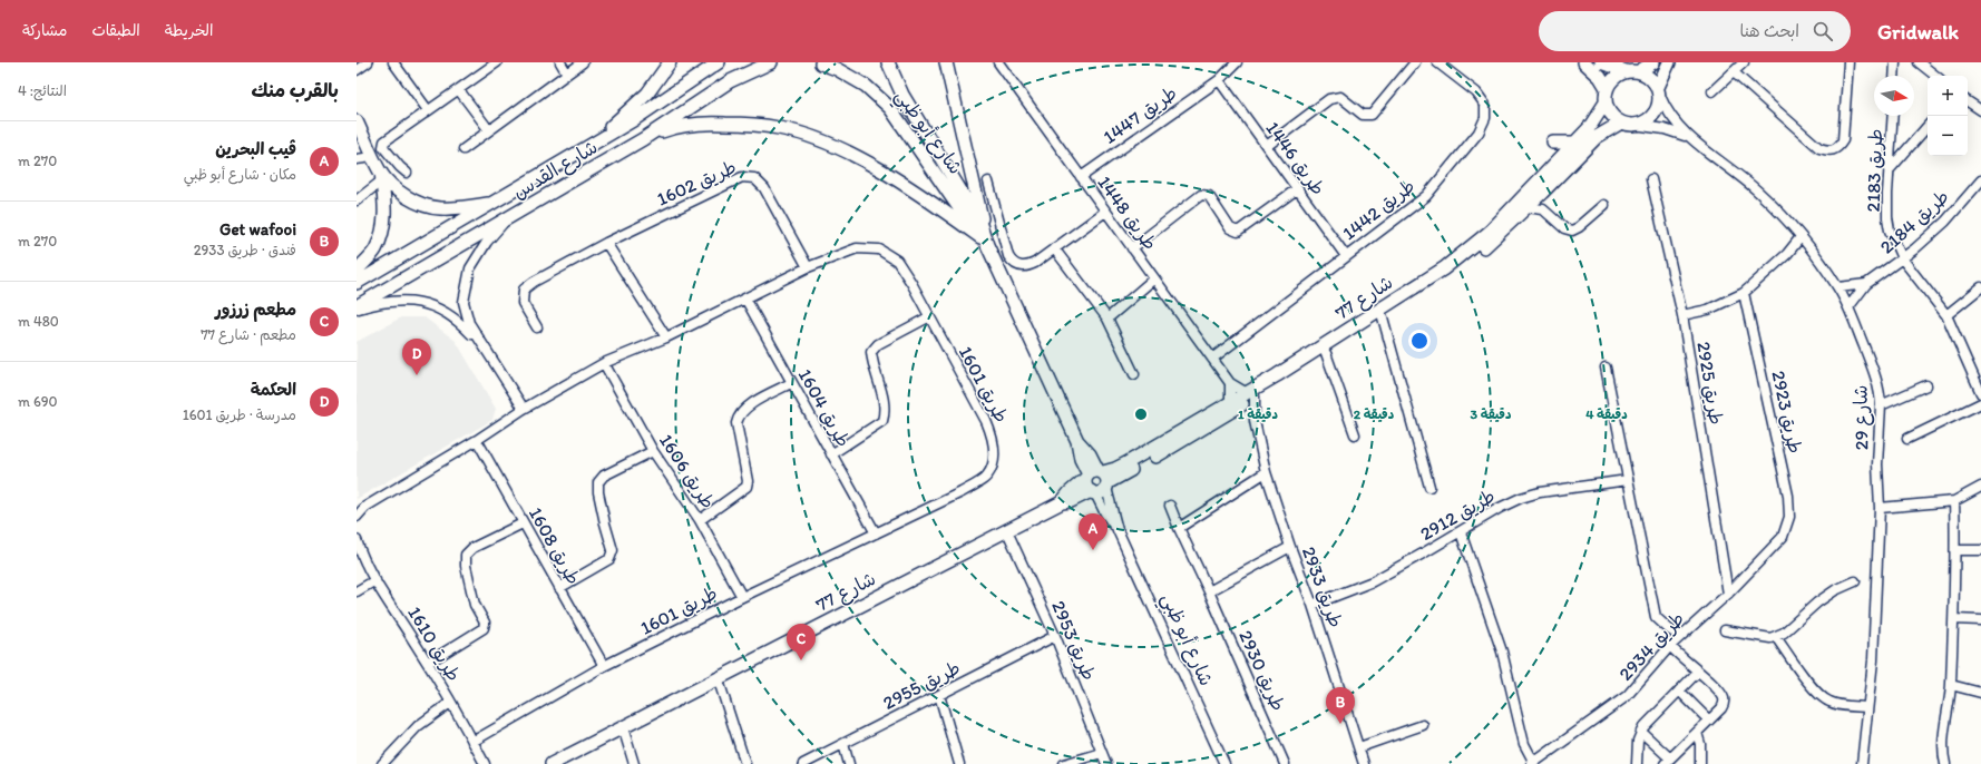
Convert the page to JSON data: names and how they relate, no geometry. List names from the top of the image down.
{
  "streets": {
    "street": [
      "طريق 1447",
      "شارع أبو ظبي",
      "طريق 1446",
      "شارع القدس",
      "طريق 2183",
      "طريق 1602",
      "طريق 1442",
      "طريق 1448",
      "طريق 2184",
      "شارع 77",
      "طريق 2925",
      "طريق 1601",
      "طريق 1604",
      "طريق 2923",
      "شارع 29",
      "طريق 1606",
      "طريق 2912",
      "طريق 1608",
      "طريق 2933",
      "طريق 2953",
      "طريق 1610",
      "طريق 2934",
      "طريق 2930",
      "طريق 2955"
    ]
  },
  "crossings": [
    ["طريق 1447", "طريق 1446"],
    ["طريق 1447", "طريق 1448"],
    ["شارع أبو ظبي", "شارع 77"],
    ["طريق 1446", "طريق 1442"],
    ["طريق 2183", "طريق 2184"],
    ["طريق 1602", "طريق 1601"],
    ["طريق 1442", "طريق 1448"],
    ["طريق 1448", "شارع 77"],
    ["طريق 1448", "طريق 2933"],
    ["طريق 2184", "شارع 29"],
    ["شارع 77", "شارع 29"],
    ["شارع 77", "طريق 2933"],
    ["شارع 77", "طريق 2953"],
    ["طريق 2925", "طريق 2934"],
    ["طريق 1601", "طريق 1604"],
    ["طريق 1601", "طريق 1606"],
    ["طريق 1601", "طريق 1608"],
    ["طريق 1601", "طريق 1610"],
    ["طريق 2923", "طريق 2934"],
    ["طريق 2912", "طريق 2933"],
    ["طريق 2953", "طريق 2955"]
  ],
  "north": "right",
  "page": {
    "header": "Gridwalk",
    "search": "ابحث هنا",
    "nav": ["الخريطة", "الطبقات", "مشاركة"],
    "heading": ["بالقرب منك", "النتائج: 4"],
    "map_buttons": ["+", "−"],
    "list": [
      {
        "mark": "A",
        "name": "ڤيب البحرين",
        "note": "مكان · شارع أبو ظبي",
        "value": "270 m"
      },
      {
        "mark": "B",
        "name": "Get wafooi",
        "note": "فندق · طريق 2933",
        "value": "270 m"
      },
      {
        "mark": "C",
        "name": "مطعم زرزور",
        "note": "مطعم · شارع 77",
        "value": "480 m"
      },
      {
        "mark": "D",
        "name": "الحكمة",
        "note": "مدرسة · طريق 1601",
        "value": "690 m"
      }
    ],
    "pins": [
      "D",
      "A",
      "C",
      "B"
    ]
  },
  "rings": [
    "1 دقيقة",
    "2 دقيقة",
    "3 دقيقة",
    "4 دقيقة"
  ]
}
